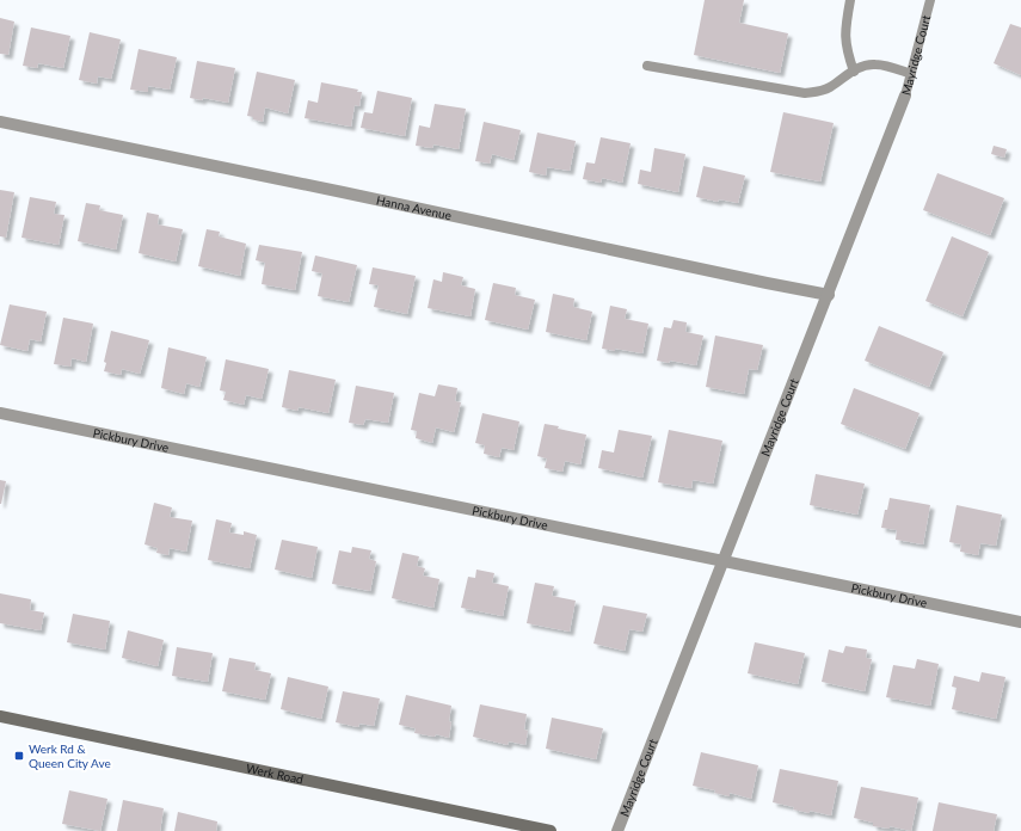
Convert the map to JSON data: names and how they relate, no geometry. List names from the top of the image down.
{
  "streets": {
    "street": [
      "Mayridge Court",
      "Hanna Avenue",
      "Pickbury Drive",
      "Werk Road"
    ]
  },
  "crossings": [
    ["Mayridge Court", "Hanna Avenue"],
    ["Mayridge Court", "Pickbury Drive"]
  ],
  "places": {
    "transit": ["Werk Rd & Queen City Ave"]
  }
}
